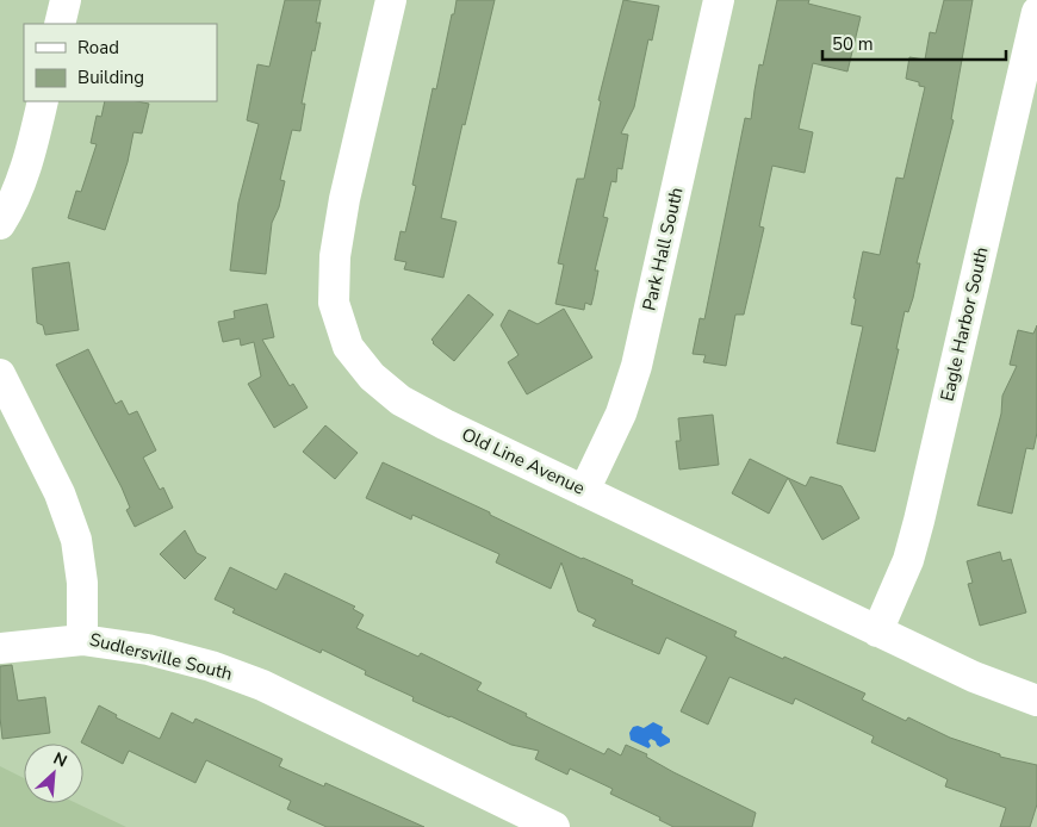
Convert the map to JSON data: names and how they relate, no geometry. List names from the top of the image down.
{
  "streets": {
    "street": [
      "Park Hall South",
      "Eagle Harbor South",
      "Old Line Avenue",
      "Sudlersville South"
    ]
  },
  "crossings": [
    ["Park Hall South", "Old Line Avenue"],
    ["Eagle Harbor South", "Old Line Avenue"]
  ],
  "legend": ["Road", "Building"],
  "scale_bar": "50 m",
  "north": "top right"
}
